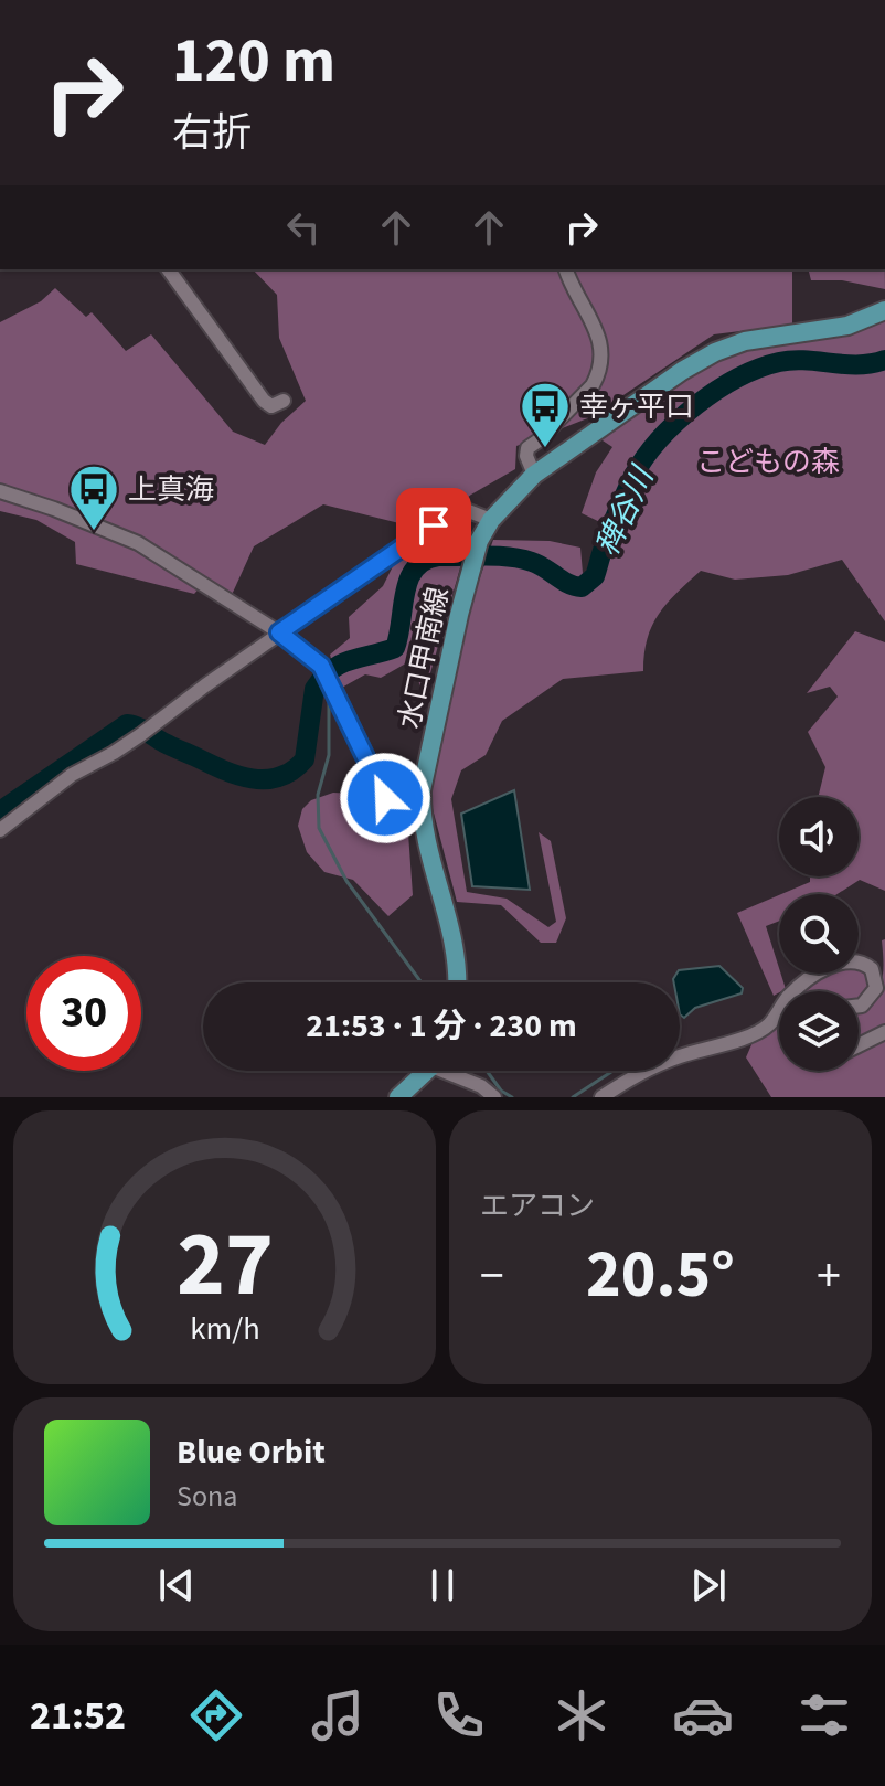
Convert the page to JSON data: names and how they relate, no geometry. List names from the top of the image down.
{
  "streets": {
    "main road": ["水口甲南線"]
  },
  "water": ["稗谷川"],
  "parks": ["こどもの森"],
  "places": {
    "bus stop": ["幸ヶ平口", "上真海"]
  },
  "page": {
    "turn": ["120 m", "右折"],
    "limit": "30",
    "trip": "21:53 · 1 分 · 230 m",
    "tile": "エアコン",
    "heat": ["−", "20.5°", "+"],
    "song": ["Blue Orbit", "Sona"],
    "tabs": "21:52",
    "gauge": ["27", "km/h"]
  }
}
